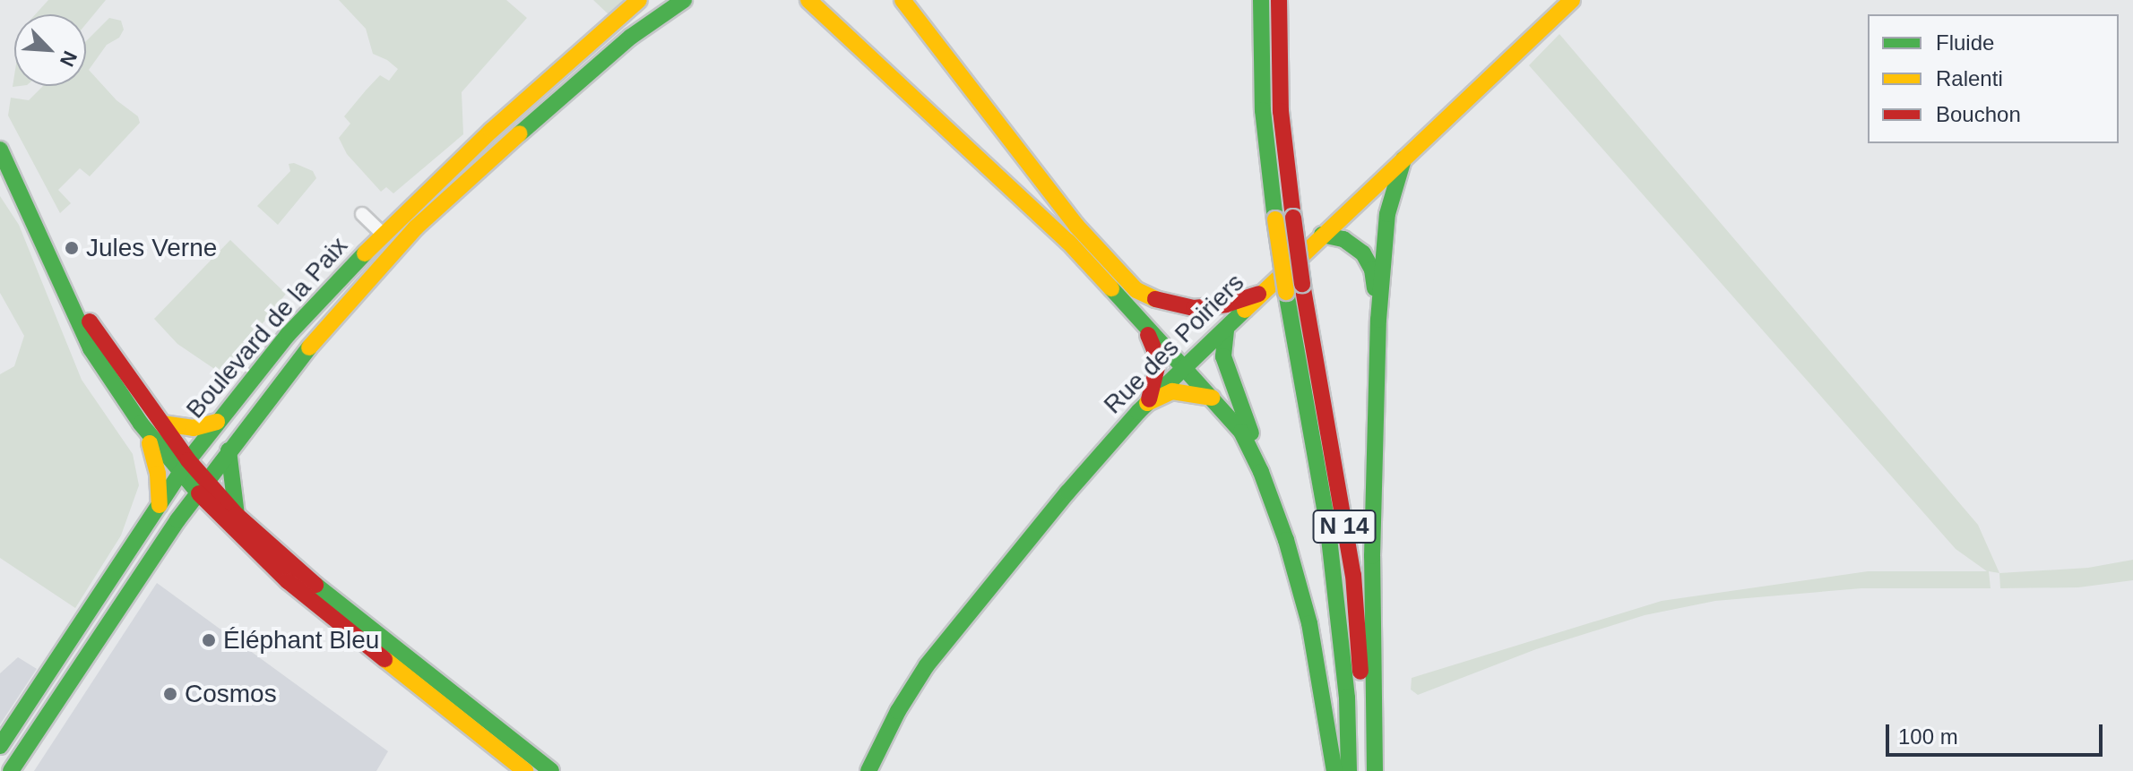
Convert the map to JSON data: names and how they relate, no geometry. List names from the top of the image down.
{
  "streets": {
    "main road": ["Boulevard de la Paix", "Rue des Poiriers", "N 14"]
  },
  "places": ["Jules Verne", "Éléphant Bleu", "Cosmos"],
  "legend": ["Fluide", "Ralenti", "Bouchon"],
  "scale_bar": "100 m",
  "north": "bottom right"
}
